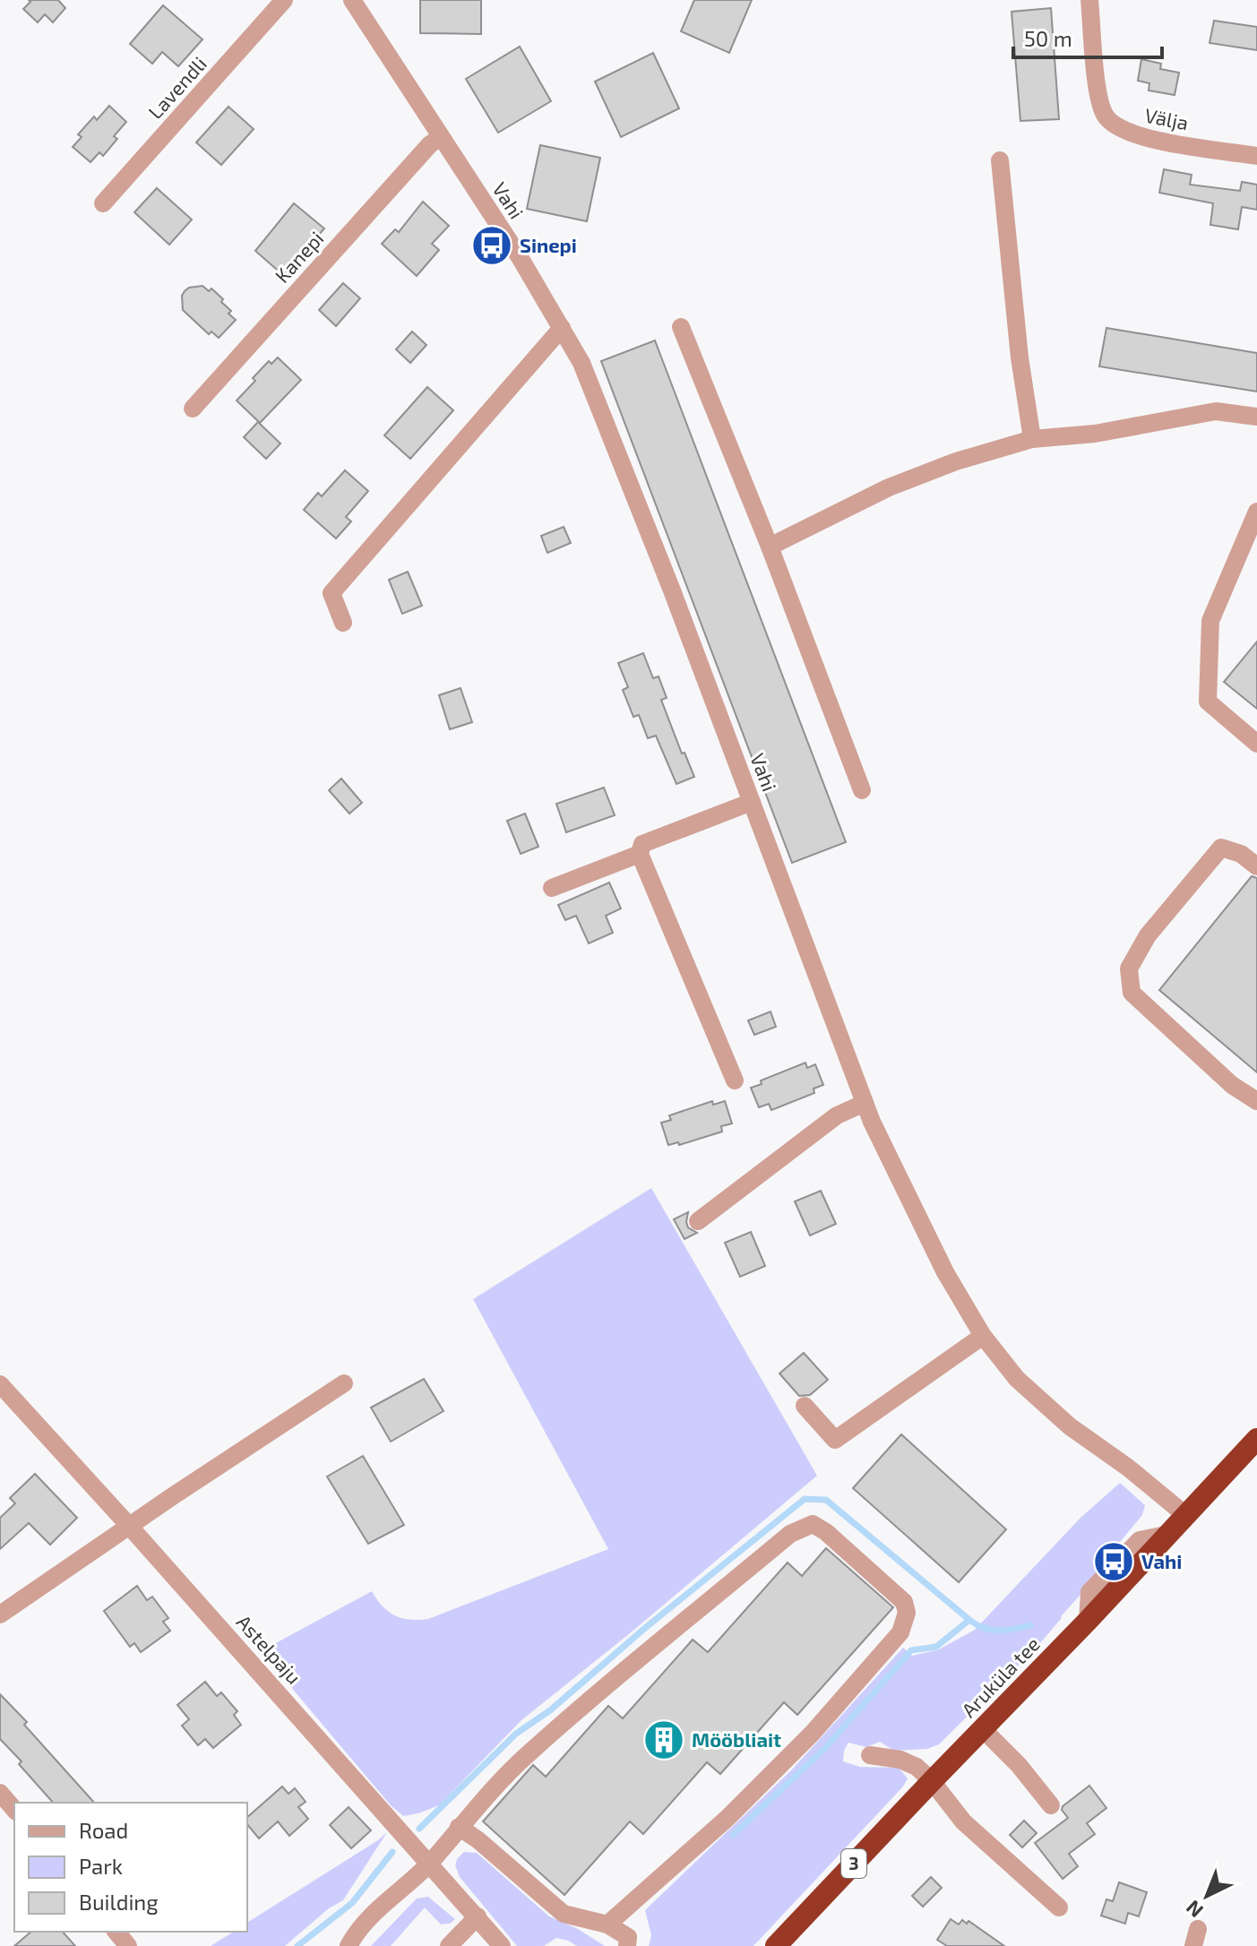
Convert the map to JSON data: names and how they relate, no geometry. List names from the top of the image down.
{
  "streets": {
    "highway": ["Aruküla tee", "3"],
    "street": [
      "Lavendli",
      "Välja",
      "Vahi",
      "Kanepi",
      "Astelpaju"
    ]
  },
  "crossings": [
    ["Vahi", "Kanepi"],
    ["Vahi", "Aruküla tee"]
  ],
  "places": {
    "bus stop": ["Sinepi", "Vahi"],
    "building": ["Mööbliait"]
  },
  "legend": ["Road", "Park", "Building"],
  "scale_bar": "50 m",
  "north": "bottom left"
}
